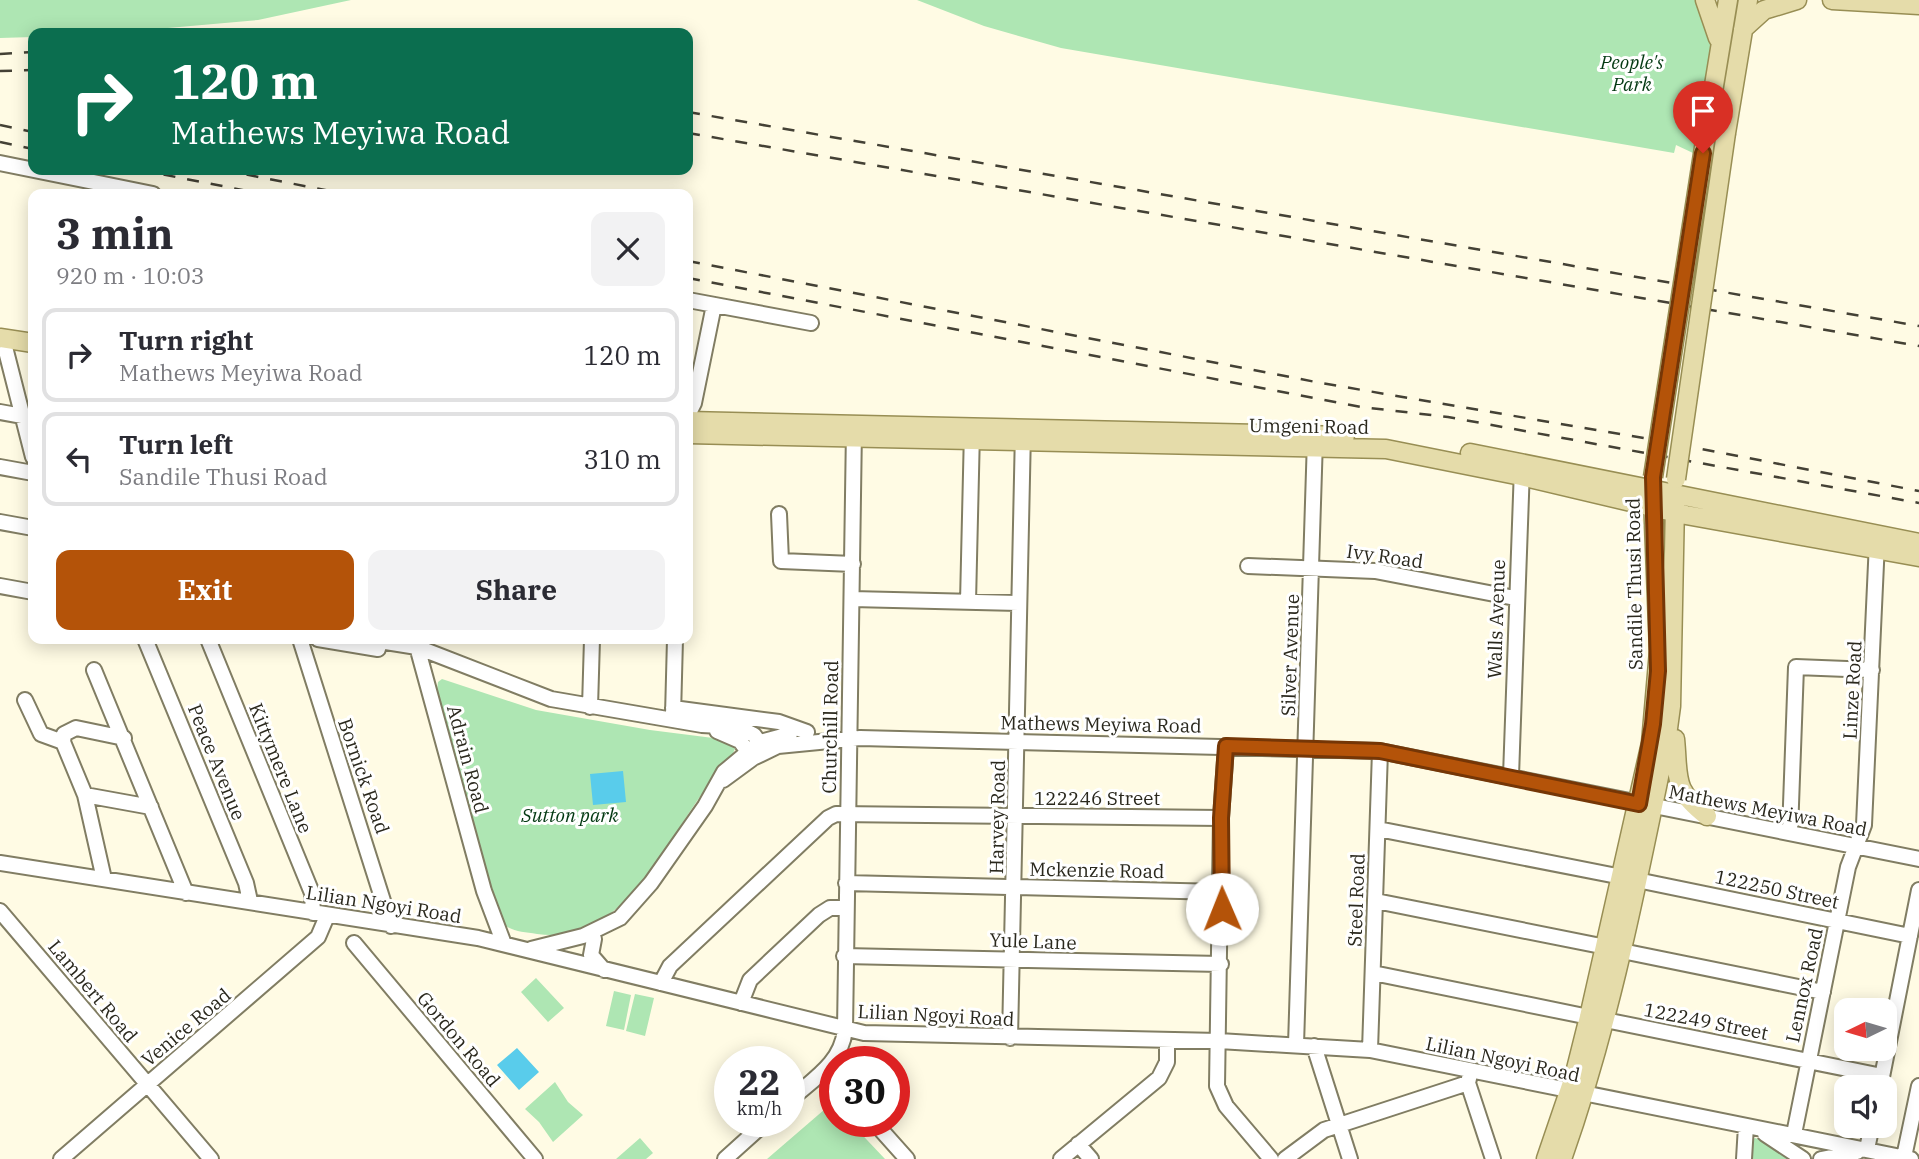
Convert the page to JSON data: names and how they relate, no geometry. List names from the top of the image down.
{
  "streets": {
    "main road": ["Umgeni Road", "Sandile Thusi Road"],
    "street": [
      "Ivy Road",
      "Walls Avenue",
      "Silver Avenue",
      "Linze Road",
      "Mathews Meyiwa Road",
      "Churchill Road",
      "Adrain Road",
      "Peace Avenue",
      "Kittymere Lane",
      "Bornick Road",
      "122246 Street",
      "Harvey Road",
      "Mckenzie Road",
      "122250 Street",
      "Steel Road",
      "Lilian Ngoyi Road",
      "Yule Lane",
      "Lennox Road",
      "Lambert Road",
      "122249 Street",
      "Venice Road",
      "Gordon Road"
    ]
  },
  "crossings": [
    ["Umgeni Road", "Sandile Thusi Road"],
    ["Umgeni Road", "Walls Avenue"],
    ["Umgeni Road", "Silver Avenue"],
    ["Umgeni Road", "Linze Road"],
    ["Umgeni Road", "Churchill Road"],
    ["Umgeni Road", "Harvey Road"],
    ["Ivy Road", "Walls Avenue"],
    ["Ivy Road", "Silver Avenue"],
    ["Sandile Thusi Road", "Mathews Meyiwa Road"],
    ["Sandile Thusi Road", "122250 Street"],
    ["Sandile Thusi Road", "Lilian Ngoyi Road"],
    ["Sandile Thusi Road", "122249 Street"],
    ["Walls Avenue", "Mathews Meyiwa Road"],
    ["Silver Avenue", "Mathews Meyiwa Road"],
    ["Silver Avenue", "Lilian Ngoyi Road"],
    ["Linze Road", "Mathews Meyiwa Road"],
    ["Linze Road", "Lennox Road"],
    ["Mathews Meyiwa Road", "Churchill Road"],
    ["Mathews Meyiwa Road", "Harvey Road"],
    ["Mathews Meyiwa Road", "Steel Road"],
    ["Mathews Meyiwa Road", "Lennox Road"],
    ["Churchill Road", "122246 Street"],
    ["Churchill Road", "Mckenzie Road"],
    ["Churchill Road", "Lilian Ngoyi Road"],
    ["Churchill Road", "Yule Lane"],
    ["Adrain Road", "Lilian Ngoyi Road"],
    ["Peace Avenue", "Lilian Ngoyi Road"],
    ["Kittymere Lane", "Lilian Ngoyi Road"],
    ["Kittymere Lane", "Venice Road"],
    ["Bornick Road", "Lilian Ngoyi Road"],
    ["122246 Street", "Harvey Road"],
    ["Harvey Road", "Mckenzie Road"],
    ["Harvey Road", "Lilian Ngoyi Road"],
    ["Harvey Road", "Yule Lane"],
    ["122250 Street", "Steel Road"],
    ["122250 Street", "Lennox Road"],
    ["Steel Road", "Lilian Ngoyi Road"],
    ["Steel Road", "122249 Street"],
    ["Lilian Ngoyi Road", "Lennox Road"],
    ["Lilian Ngoyi Road", "Venice Road"],
    ["Lennox Road", "122249 Street"],
    ["Lambert Road", "Venice Road"]
  ],
  "parks": ["People's Park", "Sutton park"],
  "north": "left",
  "page": {
    "turn": ["120 m", "Mathews Meyiwa Road"],
    "heading": ["3 min", "920 m · 10:03"],
    "list": [
      {
        "name": "Turn right",
        "note": "Mathews Meyiwa Road",
        "value": "120 m"
      },
      {
        "name": "Turn left",
        "note": "Sandile Thusi Road",
        "value": "310 m"
      }
    ],
    "buttons": ["Exit", "Share"],
    "speed": "22 km/h",
    "limit": "30"
  }
}
